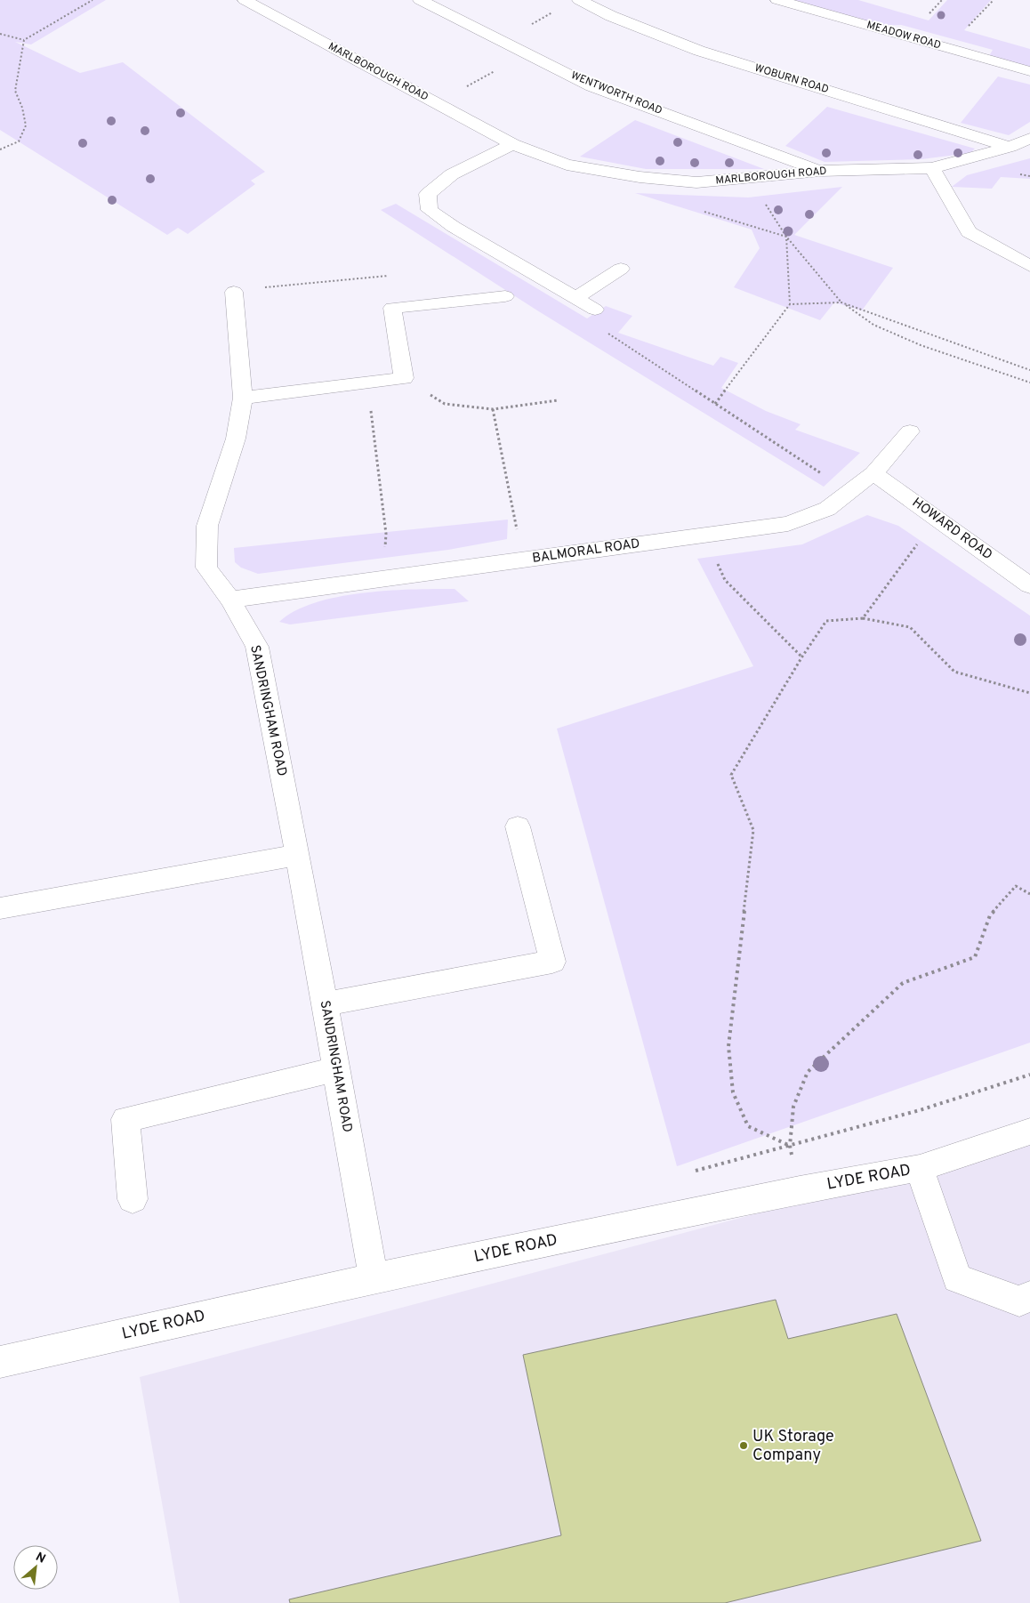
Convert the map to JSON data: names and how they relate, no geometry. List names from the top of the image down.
{
  "streets": {
    "street": [
      "MEADOW ROAD",
      "MARLBOROUGH ROAD",
      "WOBURN ROAD",
      "WENTWORTH ROAD",
      "HOWARD ROAD",
      "BALMORAL ROAD",
      "SANDRINGHAM ROAD",
      "LYDE ROAD"
    ]
  },
  "crossings": [
    ["MARLBOROUGH ROAD", "WOBURN ROAD"],
    ["MARLBOROUGH ROAD", "WENTWORTH ROAD"],
    ["HOWARD ROAD", "BALMORAL ROAD"],
    ["BALMORAL ROAD", "SANDRINGHAM ROAD"],
    ["SANDRINGHAM ROAD", "LYDE ROAD"]
  ],
  "places": ["UK Storage Company"],
  "north": "top right"
}
